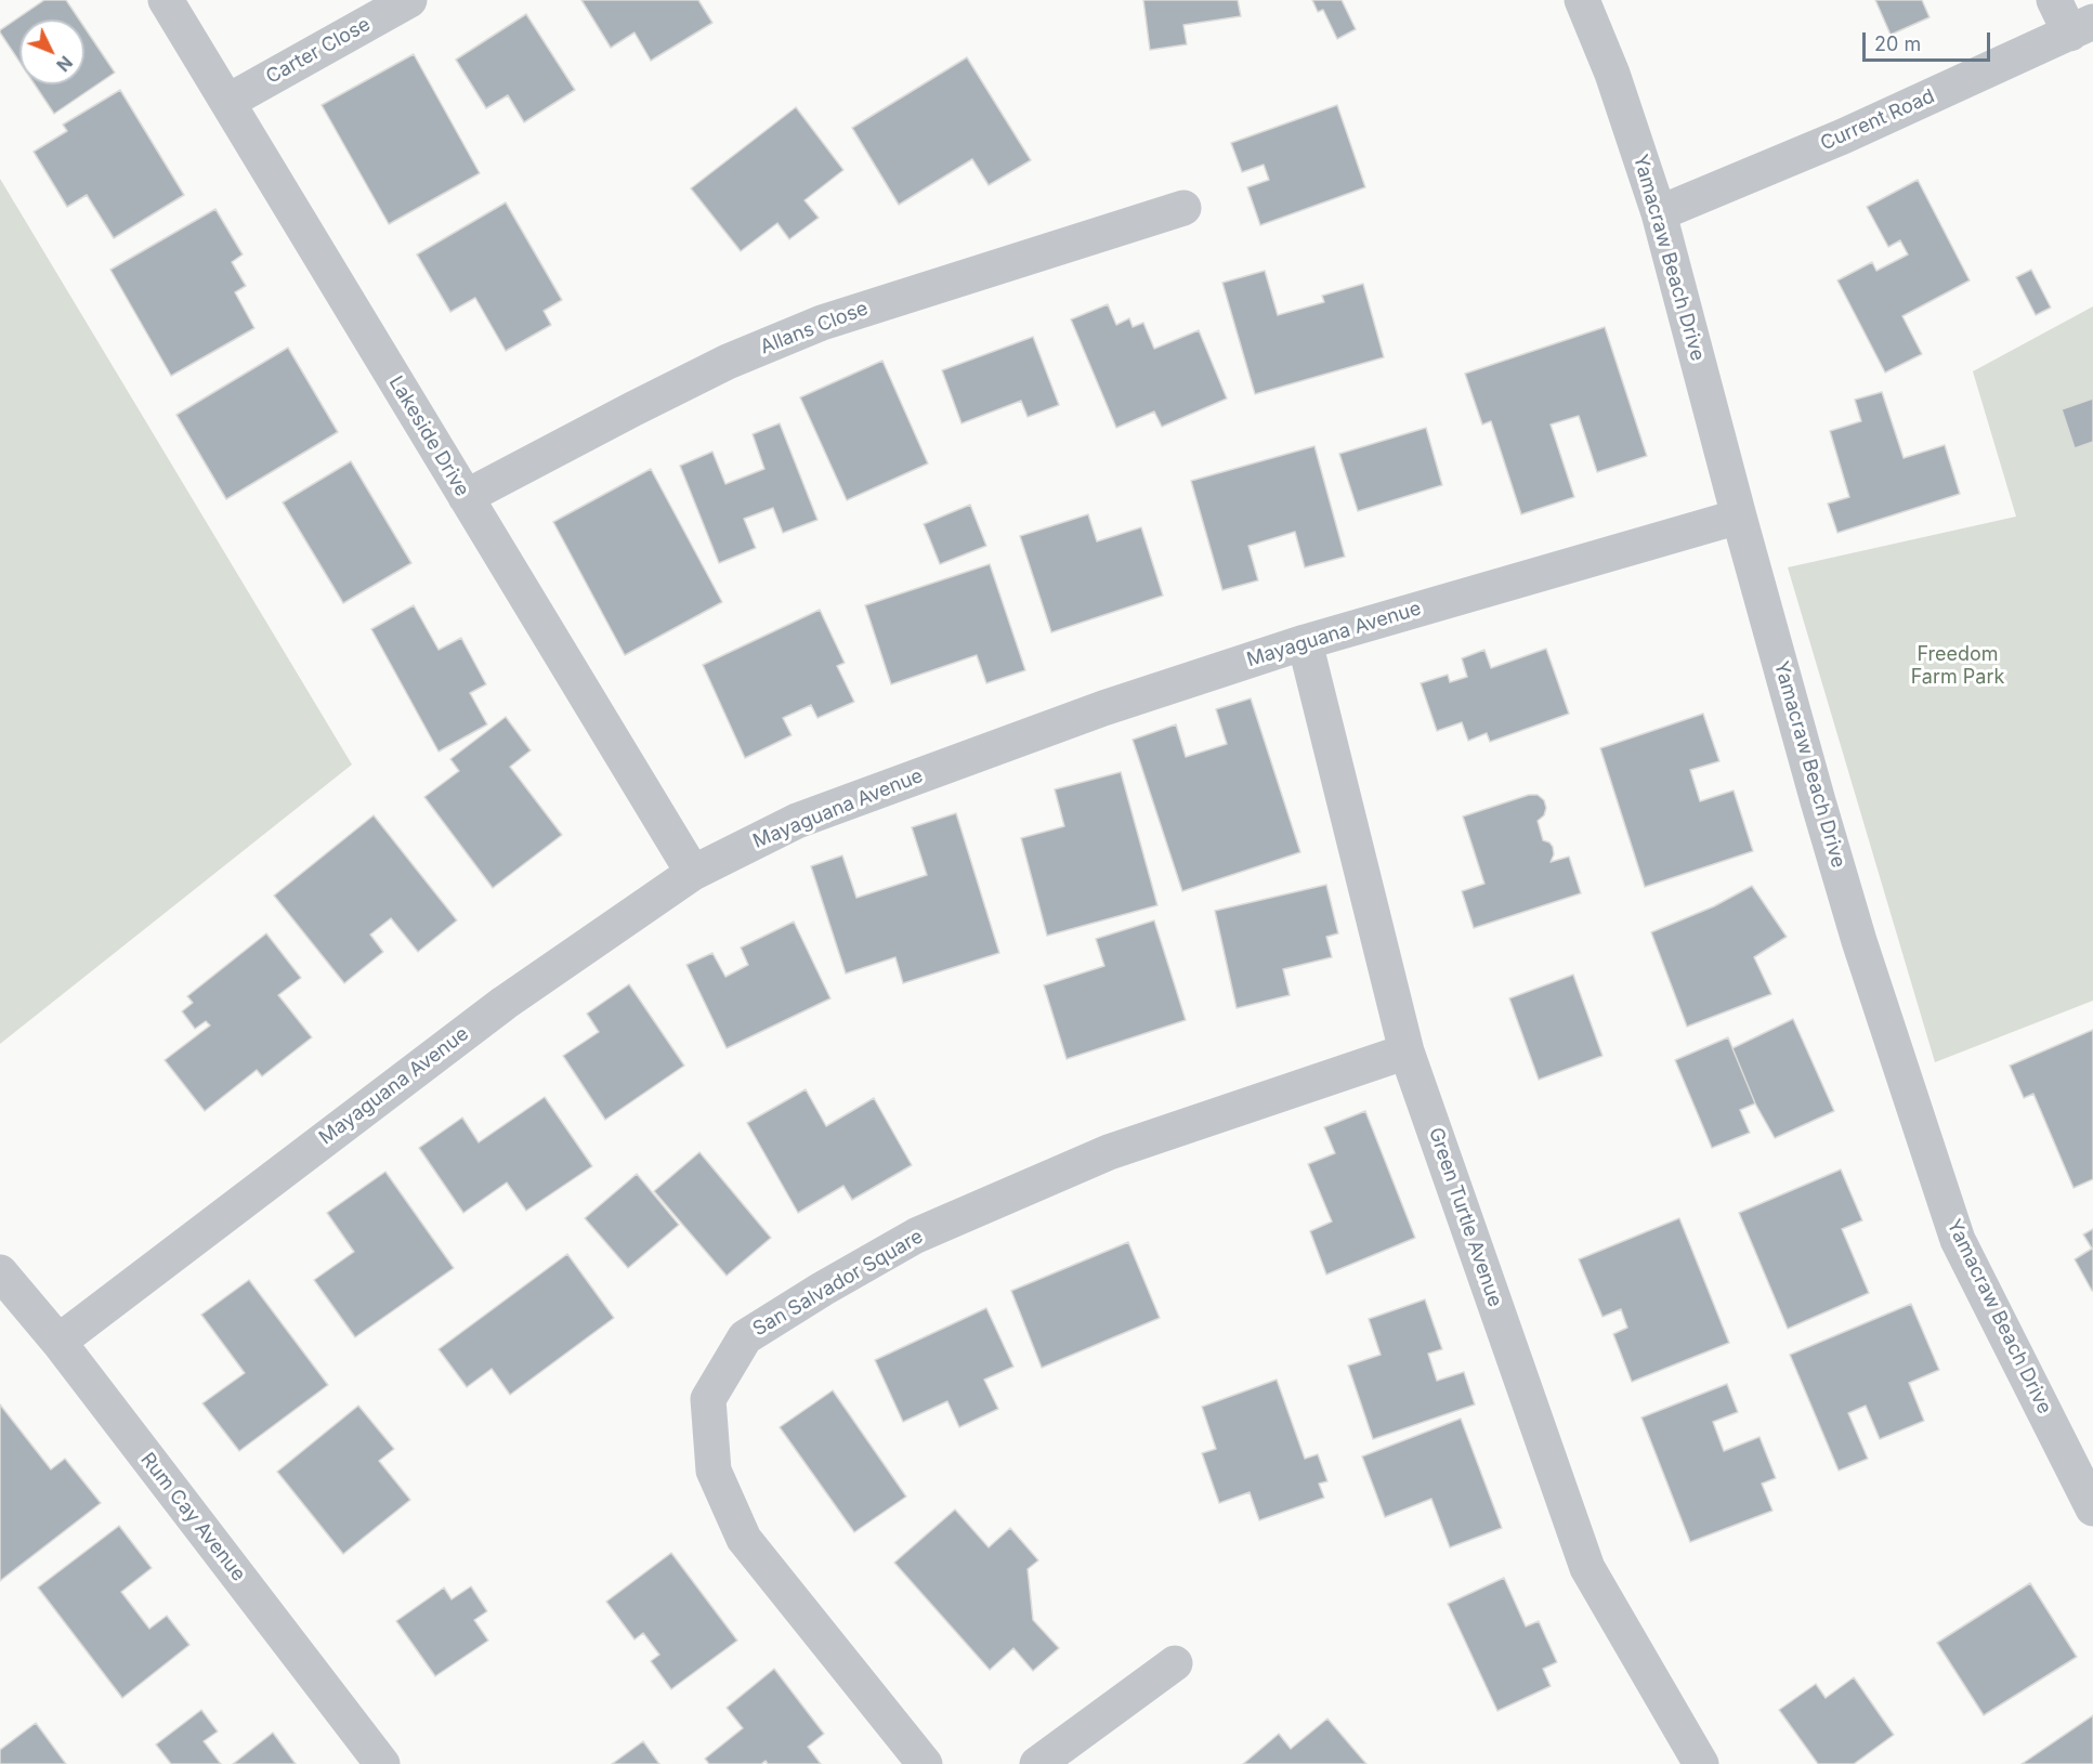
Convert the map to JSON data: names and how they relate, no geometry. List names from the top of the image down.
{
  "streets": {
    "street": [
      "Carter Close",
      "Current Road",
      "Yamacraw Beach Drive",
      "Allans Close",
      "Lakeside Drive",
      "Mayaguana Avenue",
      "Green Turtle Avenue",
      "San Salvador Square",
      "Rum Cay Avenue"
    ]
  },
  "crossings": [
    ["Carter Close", "Lakeside Drive"],
    ["Current Road", "Yamacraw Beach Drive"],
    ["Yamacraw Beach Drive", "Mayaguana Avenue"],
    ["Allans Close", "Lakeside Drive"],
    ["Lakeside Drive", "Mayaguana Avenue"],
    ["Mayaguana Avenue", "Green Turtle Avenue"],
    ["Mayaguana Avenue", "Rum Cay Avenue"],
    ["Green Turtle Avenue", "San Salvador Square"]
  ],
  "parks": ["Freedom Farm Park"],
  "scale_bar": "20 m",
  "north": "bottom right"
}
